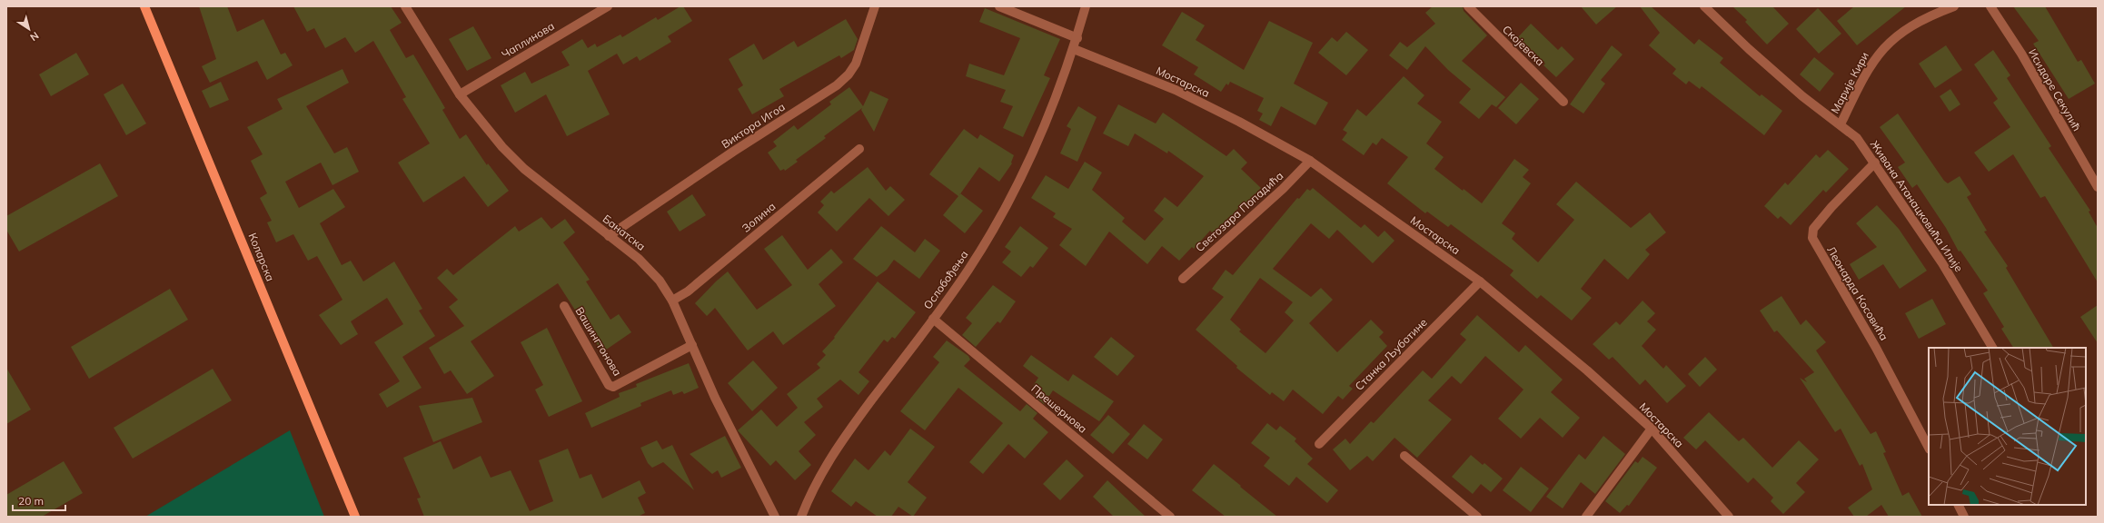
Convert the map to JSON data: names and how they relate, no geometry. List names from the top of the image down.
{
  "streets": {
    "main road": ["Коларска"],
    "street": [
      "Чаплинова",
      "Скојевска",
      "Мостарска",
      "Марије Кири",
      "Исидоре Секулић",
      "Виктора Игоа",
      "Живана Атанацковића Илије",
      "Светозара Попадића",
      "Золина",
      "Банатска",
      "Ослобођења",
      "Леонарда Косовића",
      "Вашингтонова",
      "Станка Љуботине",
      "Прешернова"
    ]
  },
  "crossings": [
    ["Чаплинова", "Банатска"],
    ["Мостарска", "Светозара Попадића"],
    ["Мостарска", "Ослобођења"],
    ["Мостарска", "Станка Љуботине"],
    ["Марије Кири", "Живана Атанацковића Илије"],
    ["Виктора Игоа", "Банатска"],
    ["Живана Атанацковића Илије", "Леонарда Косовића"],
    ["Золина", "Банатска"],
    ["Банатска", "Вашингтонова"],
    ["Ослобођења", "Прешернова"]
  ],
  "scale_bar": "20 m",
  "north": "bottom right"
}
